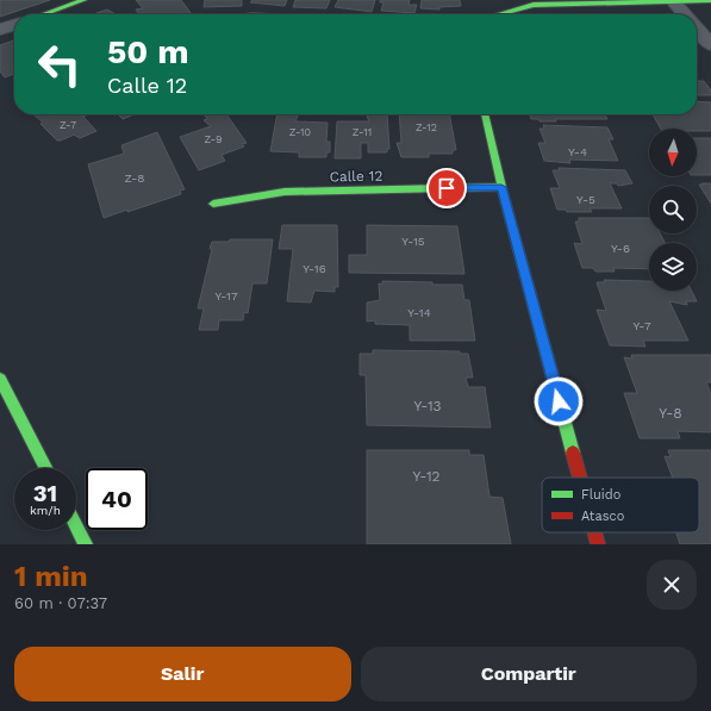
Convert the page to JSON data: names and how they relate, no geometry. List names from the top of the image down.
{
  "streets": {
    "main road": ["Calle 12"]
  },
  "house_numbers": [
    "Z-7",
    "Z-12",
    "Z-10",
    "Z-11",
    "Z-9",
    "Y-4",
    "Z-8",
    "Y-5",
    "Y-15",
    "Y-6",
    "Y-16",
    "Y-17",
    "Y-14",
    "Y-7",
    "Y-13",
    "Y-8",
    "Y-12"
  ],
  "legend": ["Fluido", "Atasco"],
  "north": "bottom",
  "page": {
    "turn": ["50 m", "Calle 12"],
    "speed": "31 km/h",
    "limit": "40",
    "heading": ["1 min", "60 m · 07:37"],
    "buttons": ["Salir", "Compartir"]
  }
}
